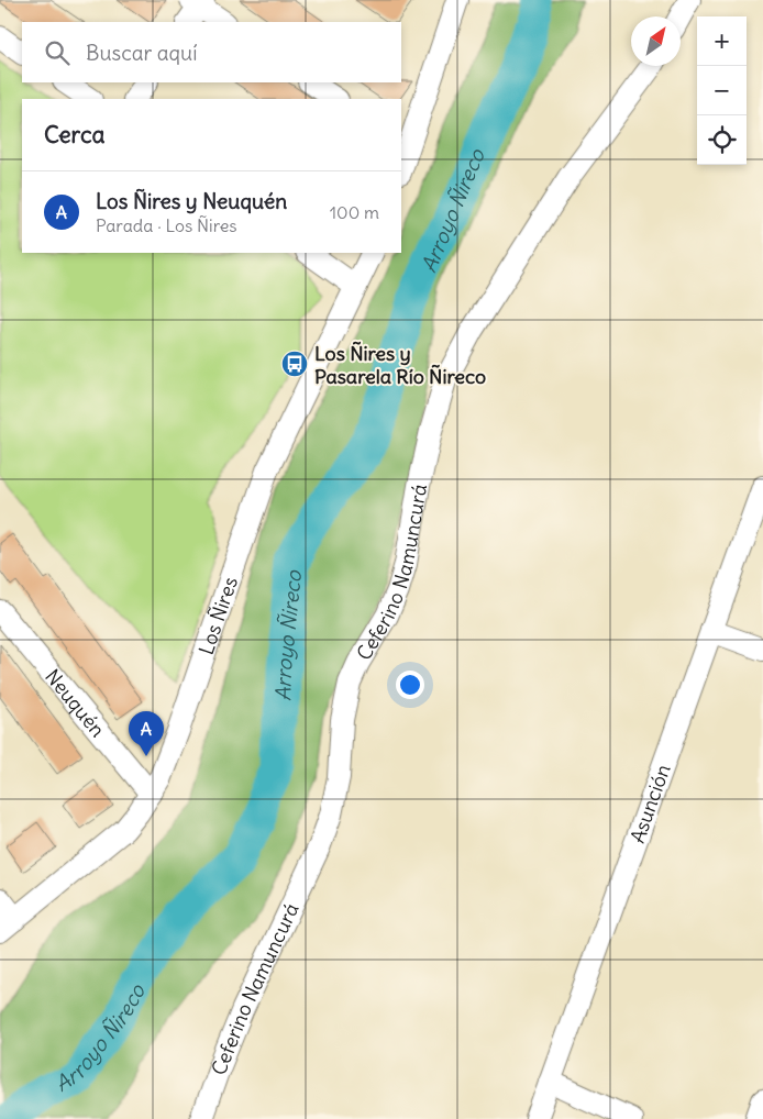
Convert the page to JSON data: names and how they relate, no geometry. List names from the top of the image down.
{
  "streets": {
    "street": [
      "Ceferino Namuncurá",
      "Los Ñires",
      "Neuquén",
      "Asunción"
    ]
  },
  "crossings": [
    ["Los Ñires", "Neuquén"]
  ],
  "water": ["Arroyo Ñireco"],
  "places": {
    "bus stop": ["Los Ñires y Pasarela Río Ñireco"]
  },
  "north": "top right",
  "page": {
    "map_buttons": ["+", "−"],
    "search": "Buscar aquí",
    "heading": "Cerca",
    "list": [
      {
        "mark": "A",
        "name": "Los Ñires y Neuquén",
        "note": "Parada · Los Ñires",
        "value": "100 m"
      }
    ],
    "pins": "A"
  }
}
